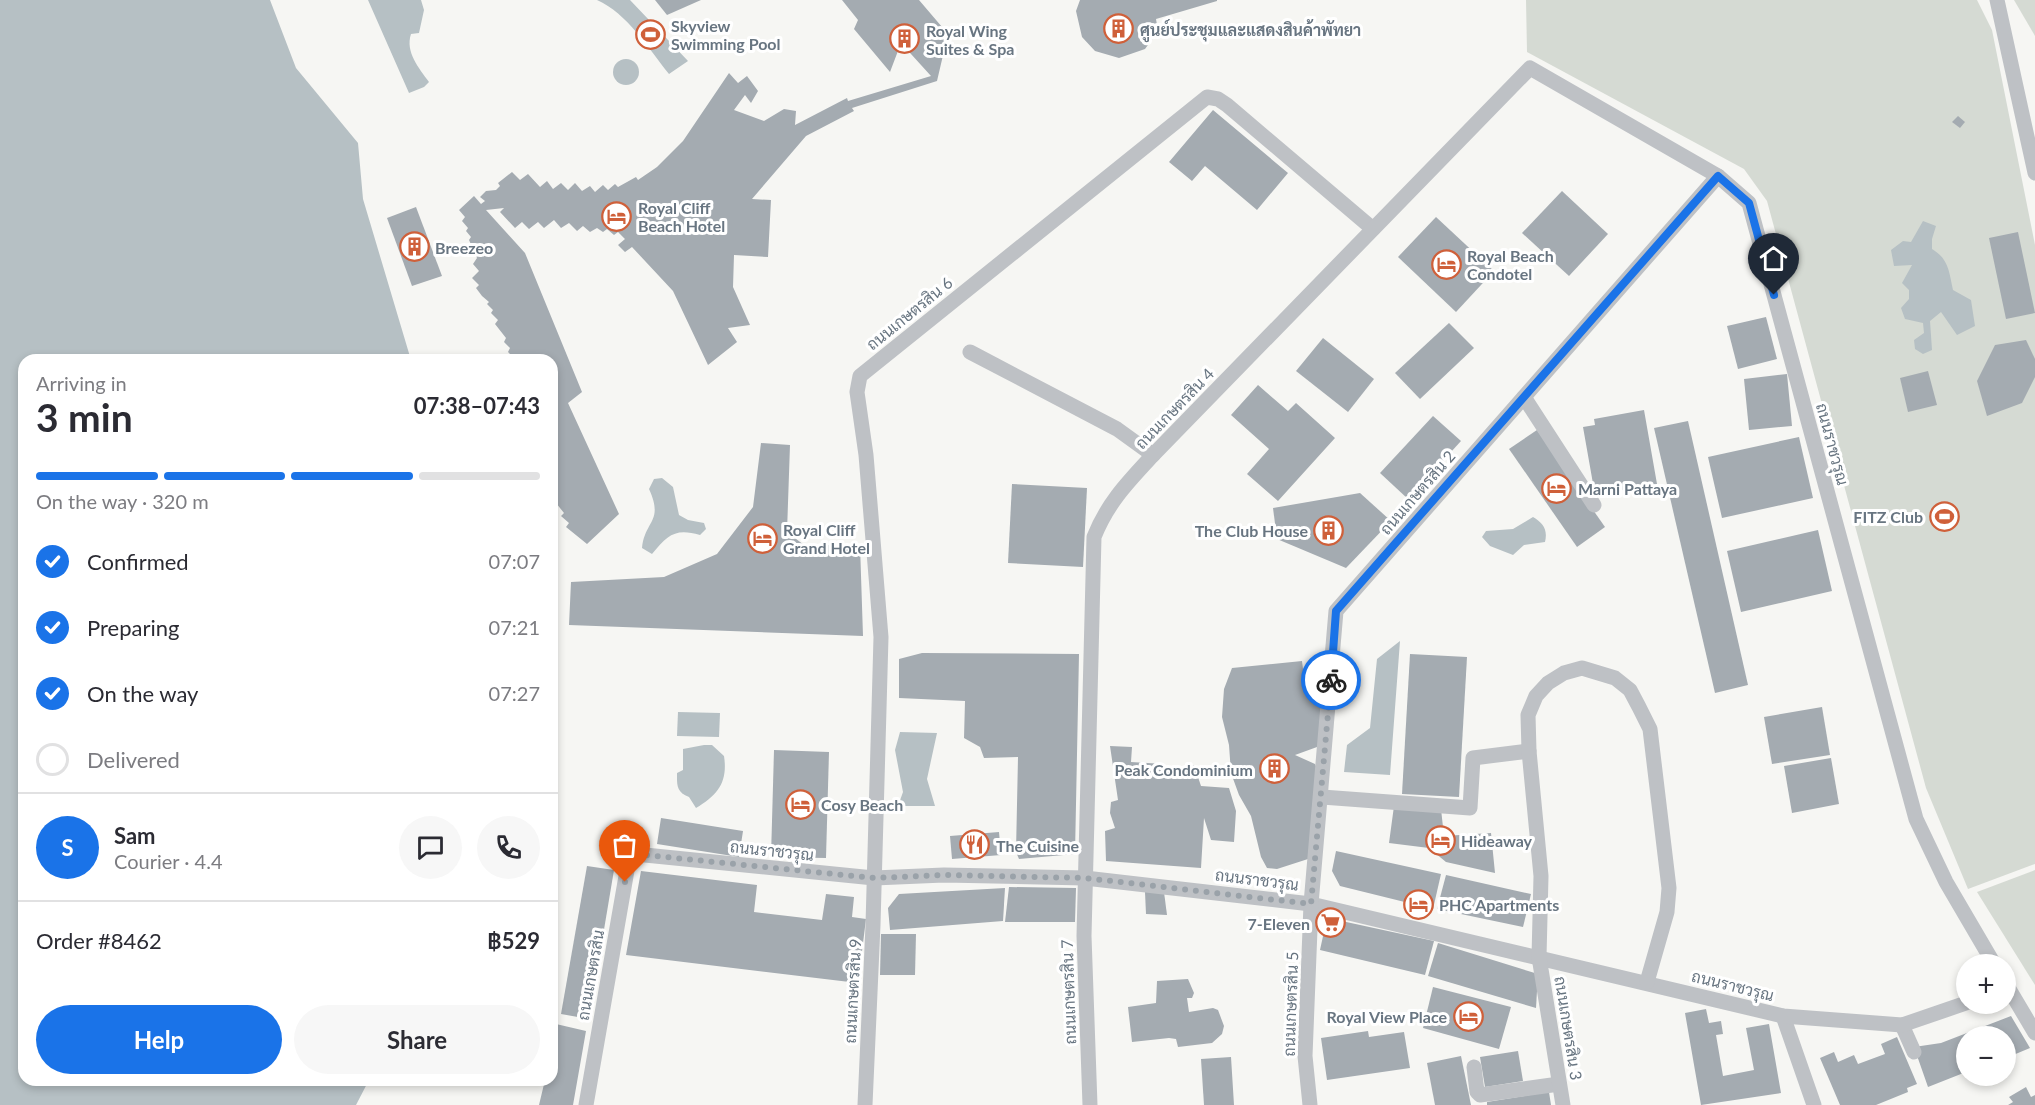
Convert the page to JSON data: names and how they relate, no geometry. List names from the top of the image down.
{
  "streets": {
    "street": [
      "ถนนเกษตรสิน 6",
      "ถนนเกษตรสิน 4",
      "ถนนราชวรุณ",
      "ถนนเกษตรสิน 2",
      "ถนนเกษตรสิน",
      "ถนนเกษตรสิน 9",
      "ถนนเกษตรสิน 7",
      "ถนนเกษตรสิน 5",
      "ถนนเกษตรสิน 3"
    ]
  },
  "crossings": [
    ["ถนนเกษตรสิน 6", "ถนนเกษตรสิน 4"],
    ["ถนนเกษตรสิน 6", "ถนนราชวรุณ"],
    ["ถนนเกษตรสิน 6", "ถนนเกษตรสิน 9"],
    ["ถนนเกษตรสิน 4", "ถนนราชวรุณ"],
    ["ถนนเกษตรสิน 4", "ถนนเกษตรสิน 7"],
    ["ถนนราชวรุณ", "ถนนเกษตรสิน 2"],
    ["ถนนราชวรุณ", "ถนนเกษตรสิน"],
    ["ถนนราชวรุณ", "ถนนเกษตรสิน 9"],
    ["ถนนราชวรุณ", "ถนนเกษตรสิน 7"],
    ["ถนนราชวรุณ", "ถนนเกษตรสิน 5"],
    ["ถนนราชวรุณ", "ถนนเกษตรสิน 3"],
    ["ถนนเกษตรสิน 2", "ถนนเกษตรสิน 5"]
  ],
  "places": {
    "building": [
      "ศูนย์ประชุมและแสดงสินค้าพัทยา",
      "Royal Wing Suites & Spa",
      "Breezeo",
      "The Club House",
      "Peak Condominium"
    ],
    "sports": ["Skyview Swimming Pool", "FITZ Club"],
    "hotel": [
      "Royal Cliff Beach Hotel",
      "Royal Beach Condotel",
      "Marni Pattaya",
      "Royal Cliff Grand Hotel",
      "Cosy Beach",
      "Hideaway",
      "PHC Apartments",
      "Royal View Place"
    ],
    "restaurant": ["The Cuisine"],
    "supermarket": ["7-Eleven"]
  },
  "page": {
    "heading": ["3 min", "Arriving in", "07:38–07:43"],
    "panel": [
      "Sam",
      "Courier · 4.4",
      "Order #8462",
      "฿529"
    ],
    "bar": "On the way · 320 m",
    "list": [
      ["Confirmed", "07:07"],
      ["Preparing", "07:21"],
      ["On the way", "07:27"],
      "Delivered"
    ],
    "round": "S",
    "map_buttons": ["+", "−"],
    "buttons": ["Help", "Share"]
  }
}
